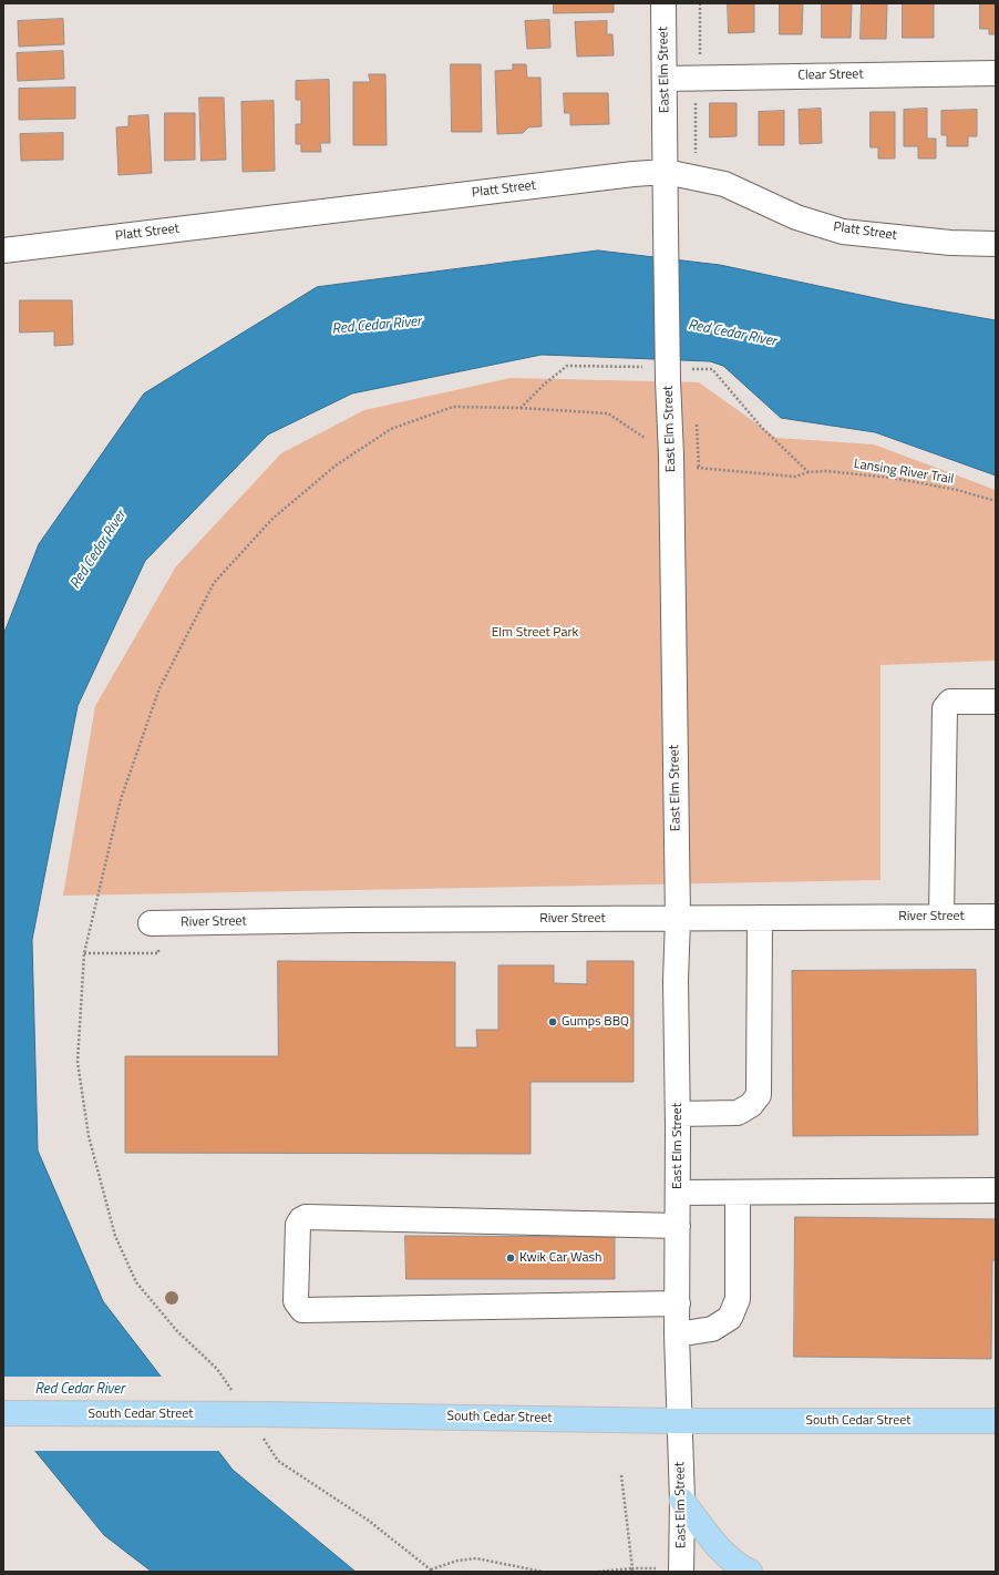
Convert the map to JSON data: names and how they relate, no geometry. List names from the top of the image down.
{
  "streets": {
    "main road": ["South Cedar Street"],
    "street": [
      "East Elm Street",
      "Clear Street",
      "Platt Street",
      "River Street"
    ],
    "path": ["Lansing River Trail"]
  },
  "crossings": [
    ["East Elm Street", "Clear Street"],
    ["East Elm Street", "Platt Street"],
    ["East Elm Street", "River Street"],
    ["East Elm Street", "South Cedar Street"]
  ],
  "water": ["Red Cedar River"],
  "parks": ["Elm Street Park"],
  "places": ["Gumps BBQ", "Kwik Car Wash"]
}
